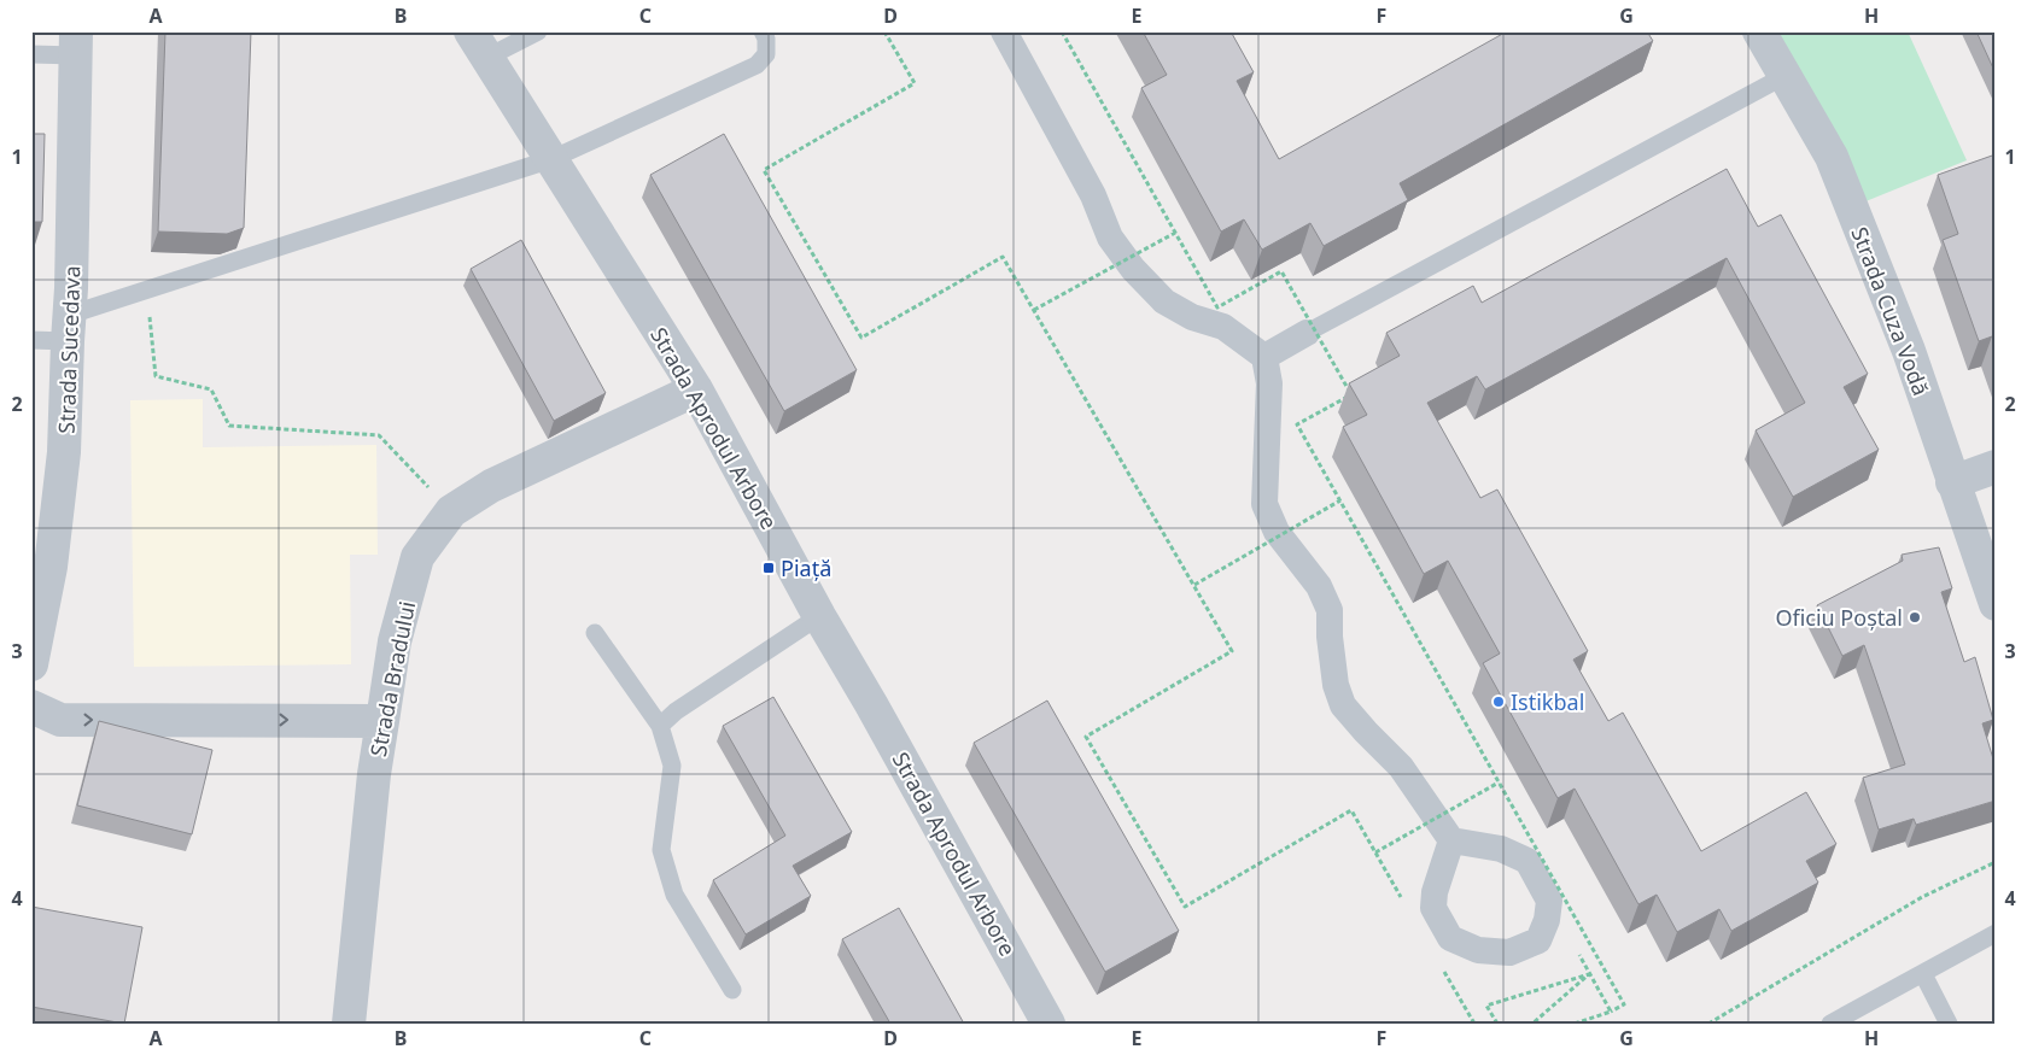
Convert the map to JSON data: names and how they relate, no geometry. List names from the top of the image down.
{
  "streets": {
    "street": [
      "Strada Cuza Vodă",
      "Strada Sucedava",
      "Strada Aprodul Arbore",
      "Strada Bradului"
    ]
  },
  "crossings": [
    ["Strada Aprodul Arbore", "Strada Bradului"]
  ],
  "places": {
    "transit": ["Piață"],
    "other": ["Oficiu Poștal", "Istikbal"]
  },
  "grid": {
    "columns": [
      "A",
      "B",
      "C",
      "D",
      "E",
      "F",
      "G",
      "H"
    ],
    "rows": [
      "1",
      "2",
      "3",
      "4"
    ]
  }
}
